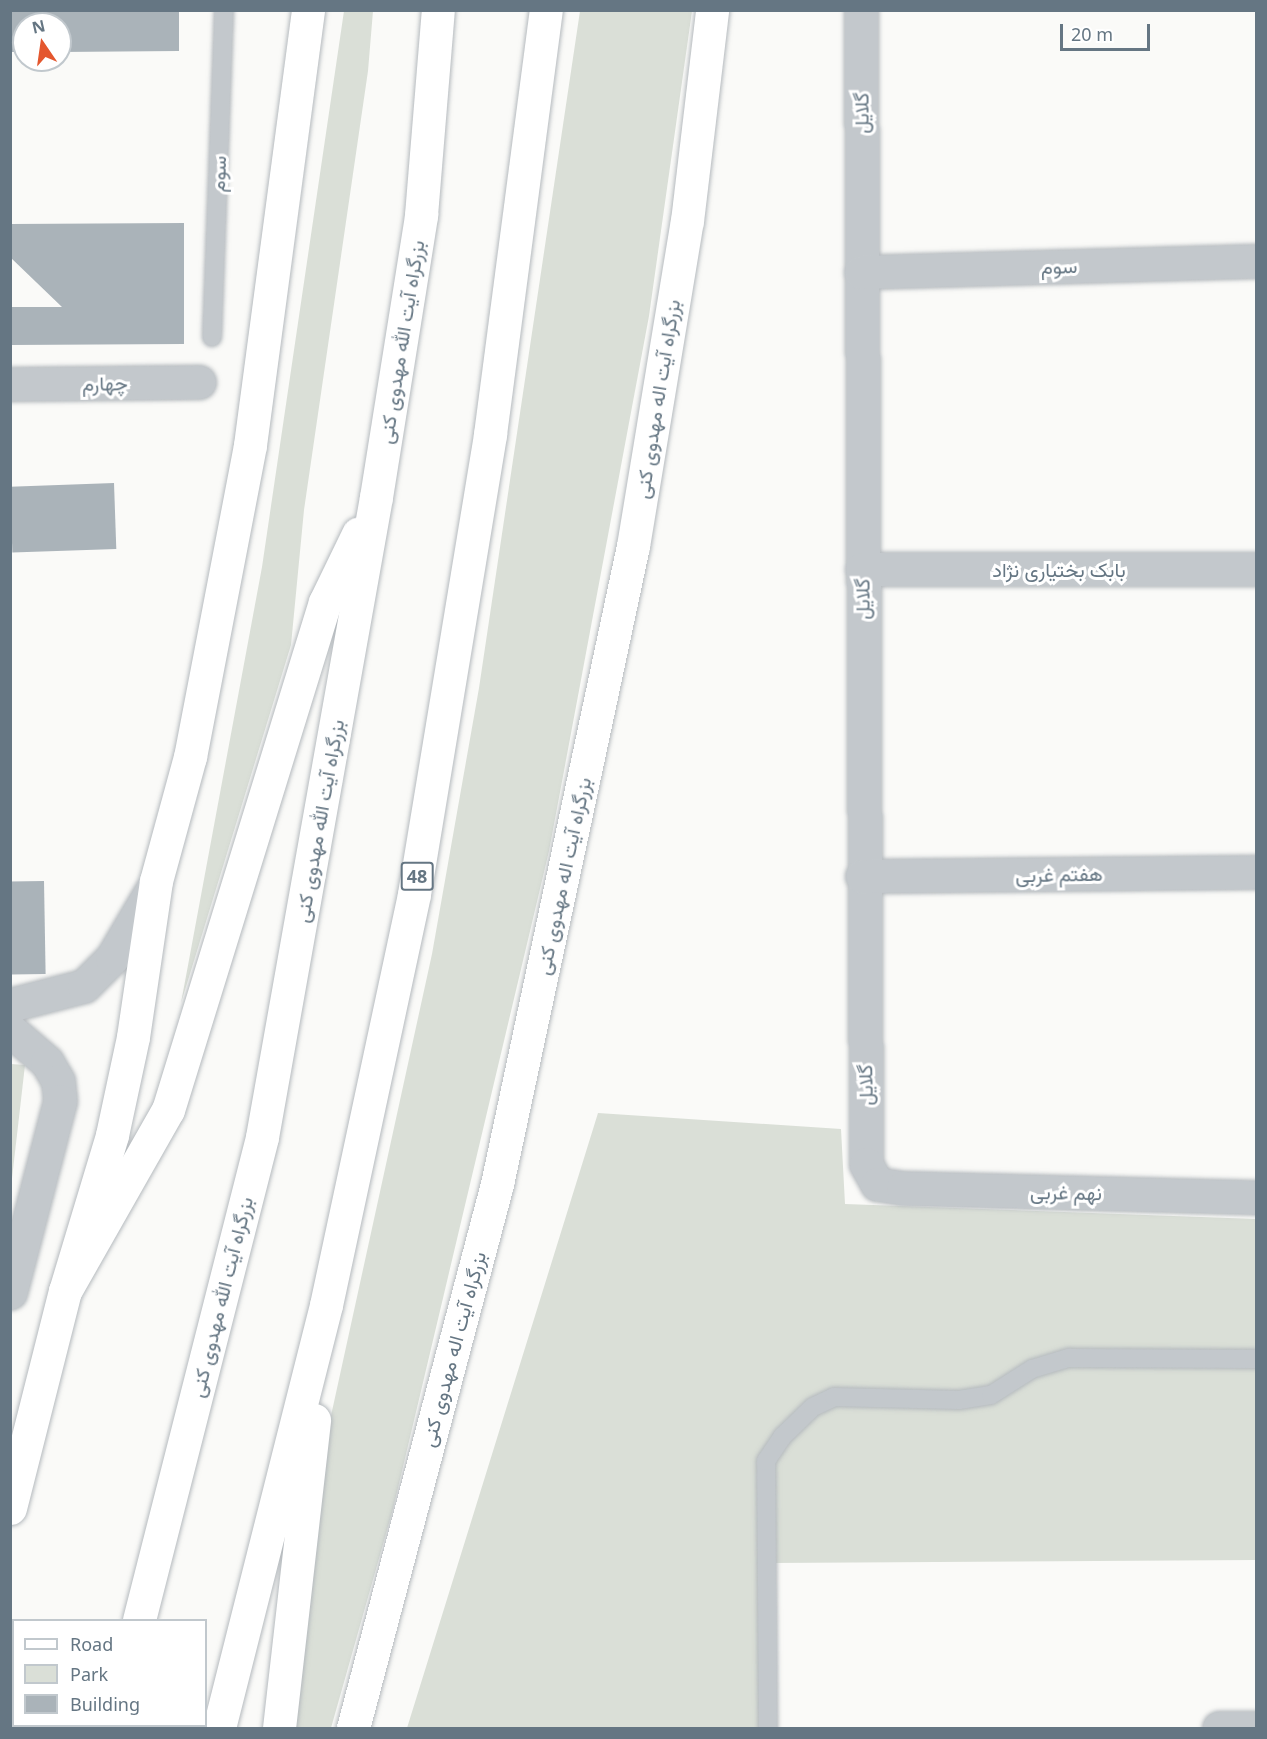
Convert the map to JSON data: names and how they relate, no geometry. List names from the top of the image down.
{
  "streets": {
    "main road": ["بزرگراه آیت الله مهدوی کنی", "بزرگراه آیت اله مهدوی کنی", "48"],
    "street": [
      "گلایل",
      "سوم",
      "چهارم",
      "بابک بختیاری نژاد",
      "هفتم غربی",
      "نهم غربی"
    ]
  },
  "crossings": [
    ["گلایل", "سوم"],
    ["گلایل", "بابک بختیاری نژاد"],
    ["گلایل", "هفتم غربی"],
    ["گلایل", "نهم غربی"]
  ],
  "legend": ["Road", "Park", "Building"],
  "scale_bar": "20 m",
  "north": "top"
}
